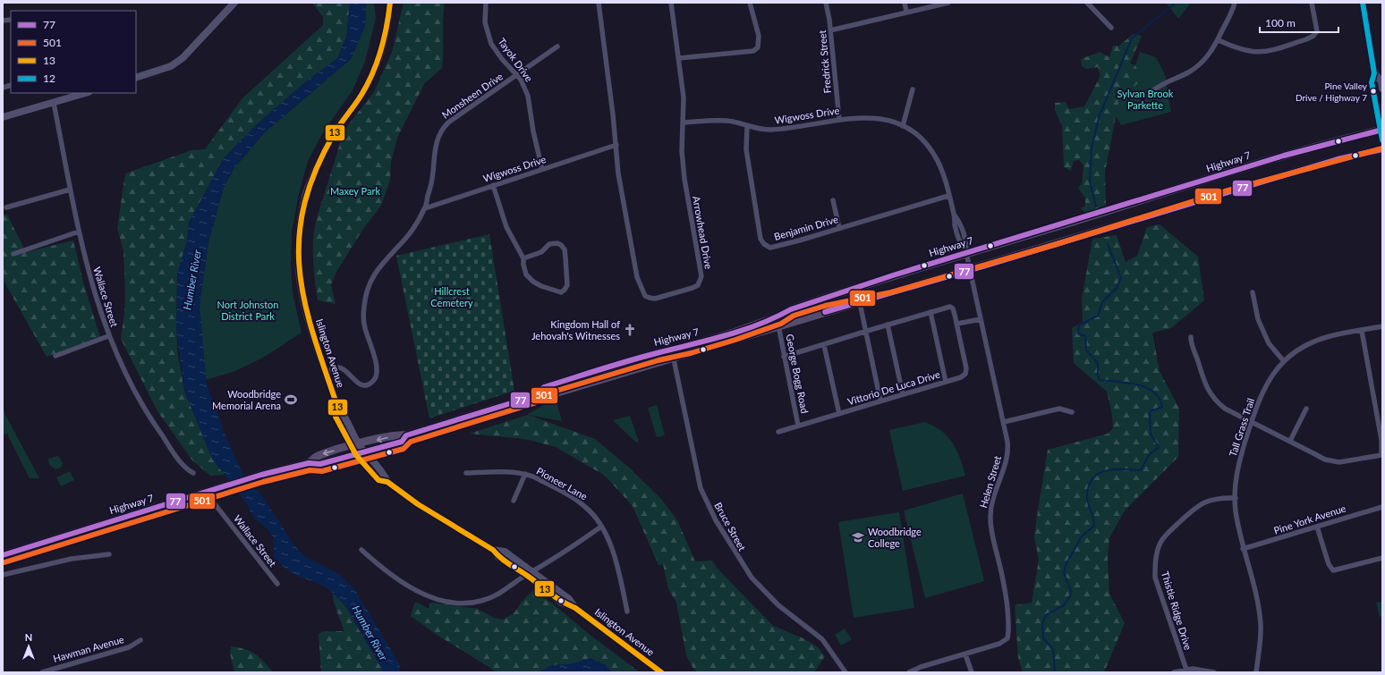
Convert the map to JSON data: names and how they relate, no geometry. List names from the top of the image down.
{
  "streets": {
    "main road": ["Highway 7", "Islington Avenue"],
    "street": [
      "Tayok Drive",
      "Fredrick Street",
      "Monsheen Drive",
      "Wigwoss Drive",
      "Benjamin Drive",
      "Arrowhead Drive",
      "Wallace Street",
      "George Bogg Road",
      "Vittorio De Luca Drive",
      "Tall Grass Trail",
      "Helen Street",
      "Pioneer Lane",
      "Pine York Avenue",
      "Bruce Street",
      "Thistle Ridge Drive",
      "Hawman Avenue"
    ]
  },
  "crossings": [
    ["Tayok Drive", "Monsheen Drive"],
    ["Tayok Drive", "Wigwoss Drive"],
    ["Fredrick Street", "Wigwoss Drive"],
    ["Monsheen Drive", "Wigwoss Drive"],
    ["Monsheen Drive", "Islington Avenue"],
    ["Wigwoss Drive", "Highway 7"],
    ["Wigwoss Drive", "Benjamin Drive"],
    ["Wigwoss Drive", "Arrowhead Drive"],
    ["Wigwoss Drive", "Helen Street"],
    ["Highway 7", "Wallace Street"],
    ["Highway 7", "Islington Avenue"],
    ["Highway 7", "George Bogg Road"],
    ["Highway 7", "Helen Street"],
    ["Highway 7", "Bruce Street"],
    ["George Bogg Road", "Vittorio De Luca Drive"],
    ["Tall Grass Trail", "Pine York Avenue"],
    ["Tall Grass Trail", "Thistle Ridge Drive"]
  ],
  "water": ["Humber River"],
  "parks": [
    "Sylvan Brook Parkette",
    "Maxey Park",
    "Hillcrest Cemetery",
    "Nort Johnston District Park"
  ],
  "places": {
    "other": ["Pine Valley Drive / Highway 7"],
    "church": ["Kingdom Hall of Jehovah's Witnesses"],
    "sports": ["Woodbridge Memorial Arena"],
    "school or university": ["Woodbridge College"]
  },
  "lines": [
    "transit line 13",
    "transit line 12",
    "transit line 77",
    "transit line 501"
  ],
  "legend": [
    "77",
    "501",
    "13",
    "12"
  ],
  "scale_bar": "100 m",
  "north": "top"
}
